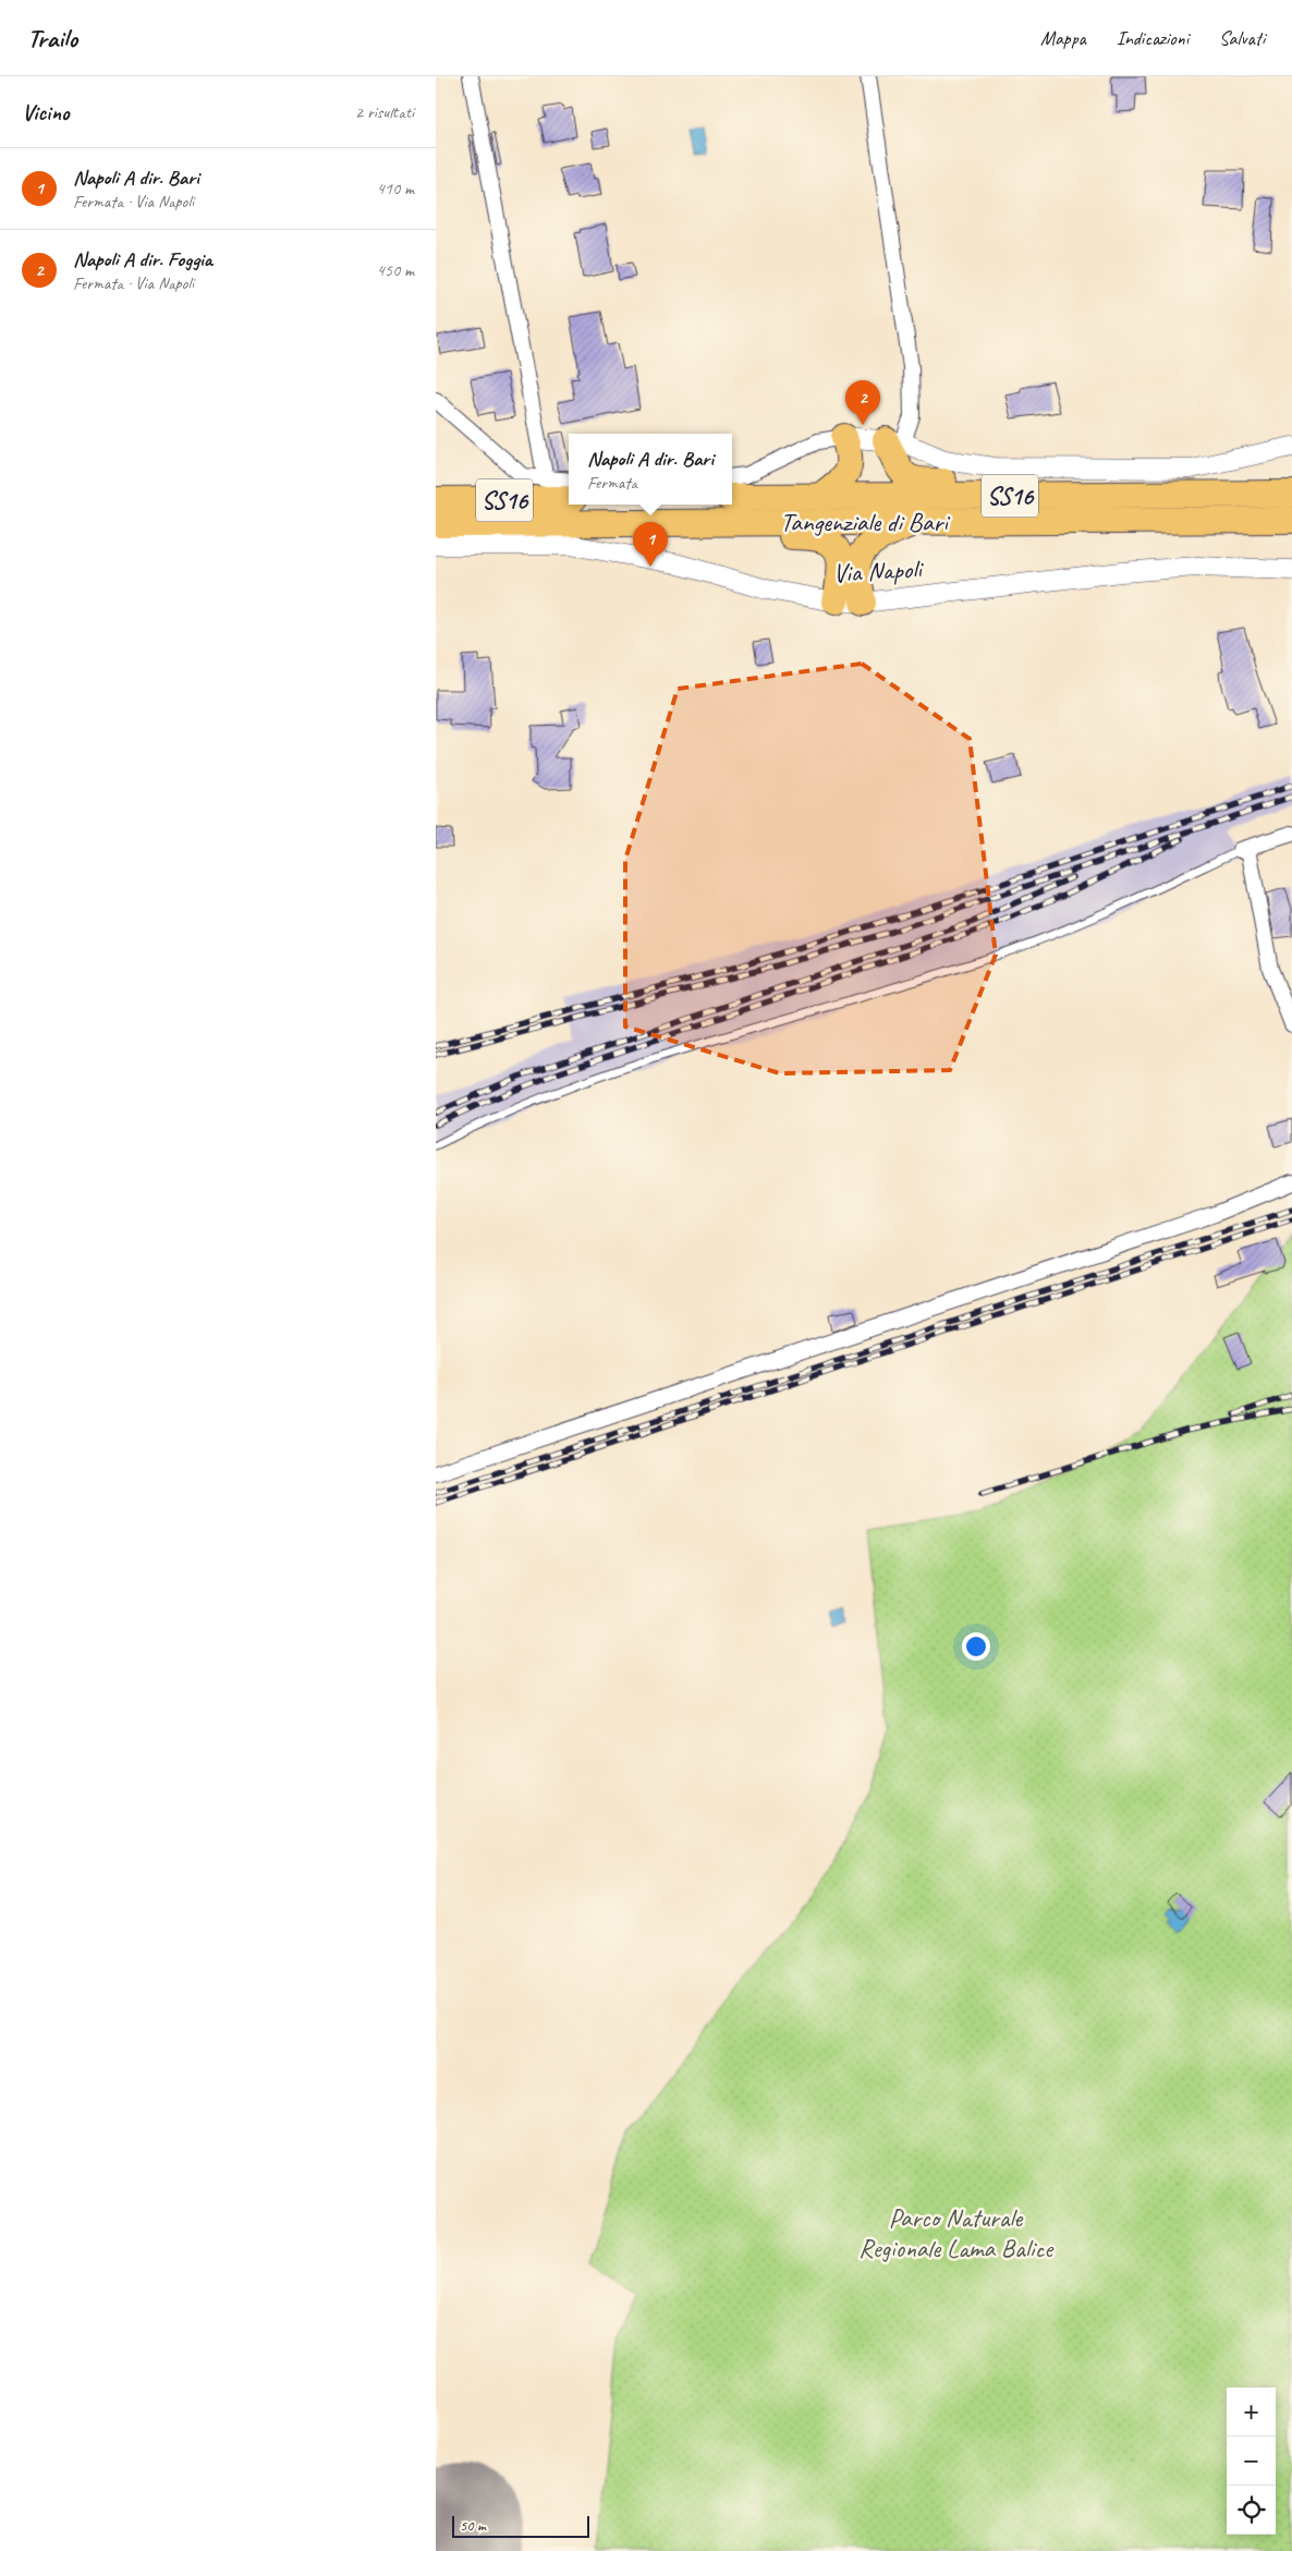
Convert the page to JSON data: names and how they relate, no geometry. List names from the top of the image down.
{
  "streets": {
    "highway": ["SS16", "Tangenziale di Bari"],
    "street": ["Via Napoli"]
  },
  "parks": ["Parco Naturale Regionale Lama Balice"],
  "scale_bar": "50 m",
  "page": {
    "header": "Trailo",
    "nav": ["Mappa", "Indicazioni", "Salvati"],
    "heading": ["Vicino", "2 risultati"],
    "list": [
      {
        "mark": "1",
        "name": "Napoli A dir. Bari",
        "note": "Fermata · Via Napoli",
        "value": "410 m"
      },
      {
        "mark": "2",
        "name": "Napoli A dir. Foggia",
        "note": "Fermata · Via Napoli",
        "value": "450 m"
      }
    ],
    "pins": ["2", "1"],
    "popup": ["Napoli A dir. Bari", "Fermata"],
    "map_buttons": ["+", "−"],
    "scale": "50 m"
  }
}
